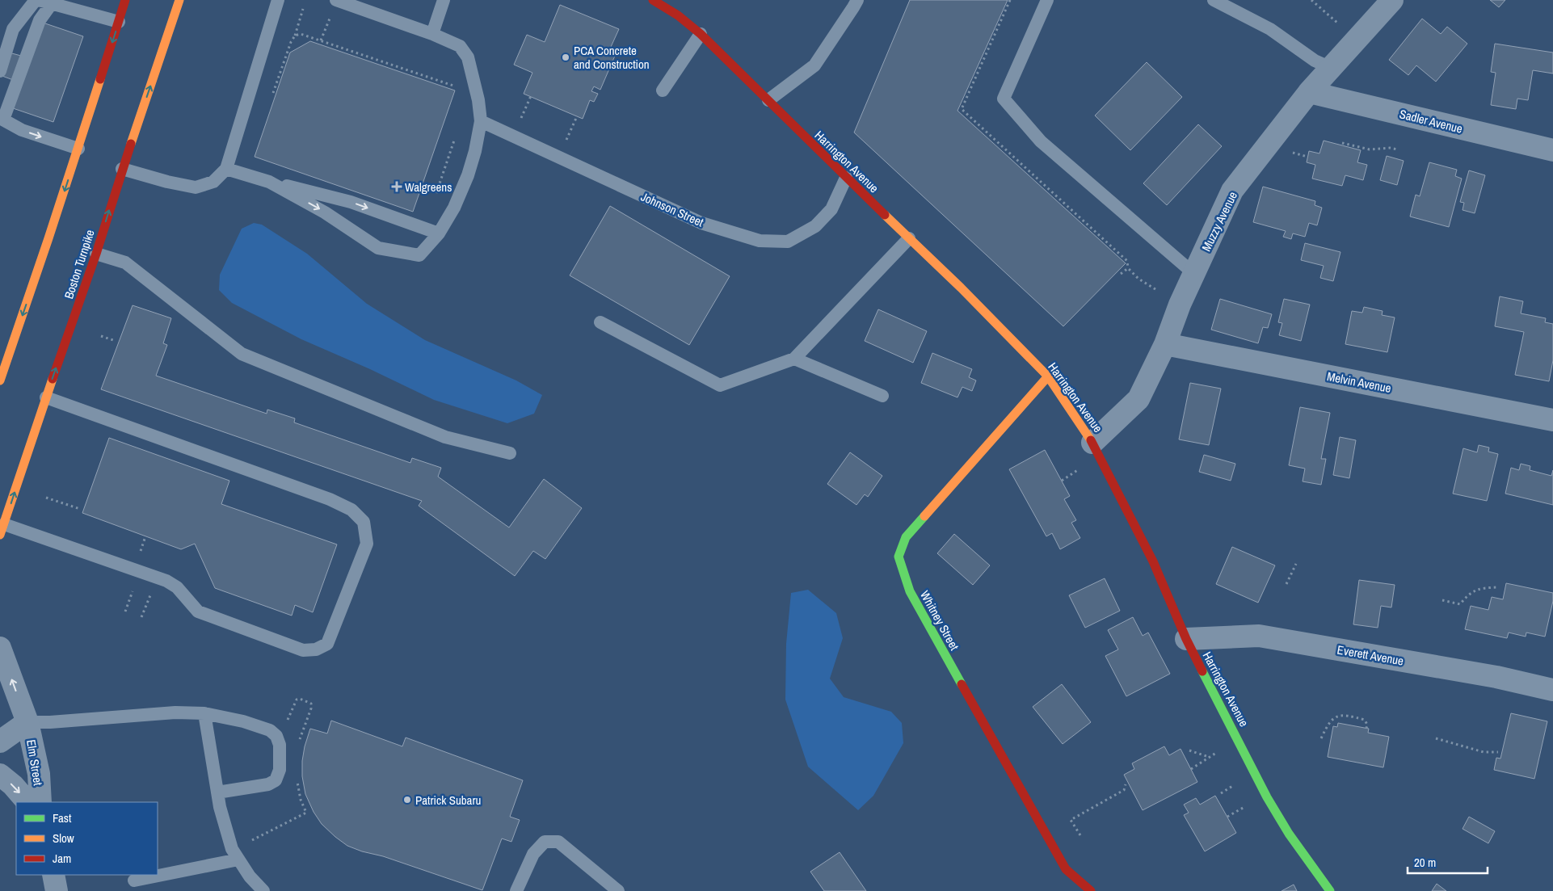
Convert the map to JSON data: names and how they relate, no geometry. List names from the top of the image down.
{
  "streets": {
    "main road": ["Harrington Avenue", "Boston Turnpike", "Whitney Street"],
    "street": [
      "Sadler Avenue",
      "Muzzy Avenue",
      "Melvin Avenue",
      "Everett Avenue",
      "Elm Street"
    ],
    "lane": ["Johnson Street"]
  },
  "crossings": [
    ["Sadler Avenue", "Muzzy Avenue"],
    ["Harrington Avenue", "Johnson Street"],
    ["Harrington Avenue", "Muzzy Avenue"],
    ["Harrington Avenue", "Whitney Street"],
    ["Harrington Avenue", "Everett Avenue"],
    ["Muzzy Avenue", "Melvin Avenue"]
  ],
  "places": {
    "other": ["PCA Concrete and Construction", "Patrick Subaru"],
    "health": ["Walgreens"]
  },
  "legend": ["Fast", "Slow", "Jam"],
  "scale_bar": "20 m"
}
